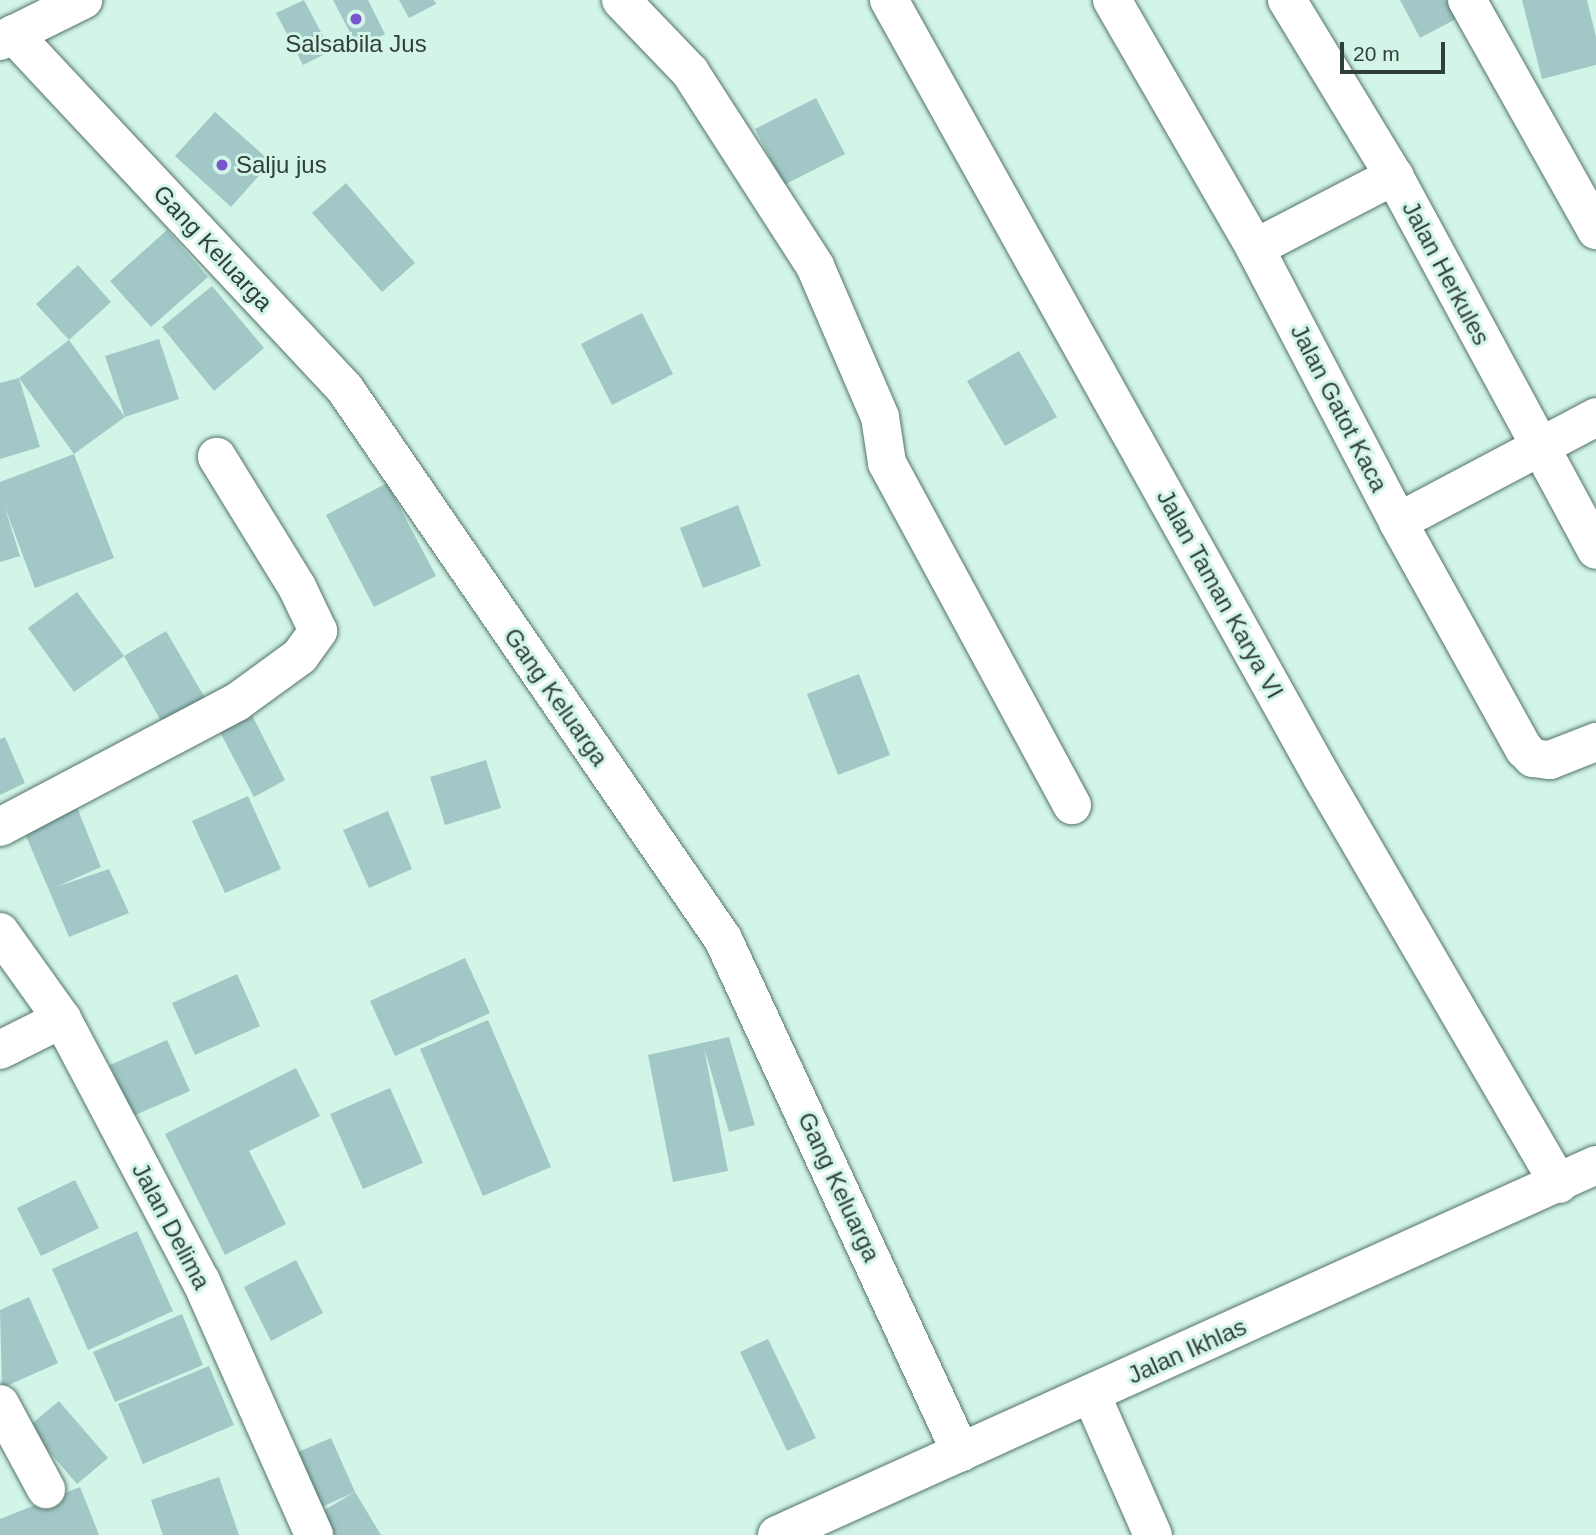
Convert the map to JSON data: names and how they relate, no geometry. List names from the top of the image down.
{
  "streets": {
    "street": [
      "Gang Keluarga",
      "Jalan Herkules",
      "Jalan Gatot Kaca",
      "Jalan Taman Karya VI",
      "Jalan Delima",
      "Jalan Ikhlas"
    ]
  },
  "crossings": [
    ["Gang Keluarga", "Jalan Ikhlas"],
    ["Jalan Taman Karya VI", "Jalan Ikhlas"]
  ],
  "places": ["Salsabila Jus", "Salju jus"],
  "scale_bar": "20 m"
}
